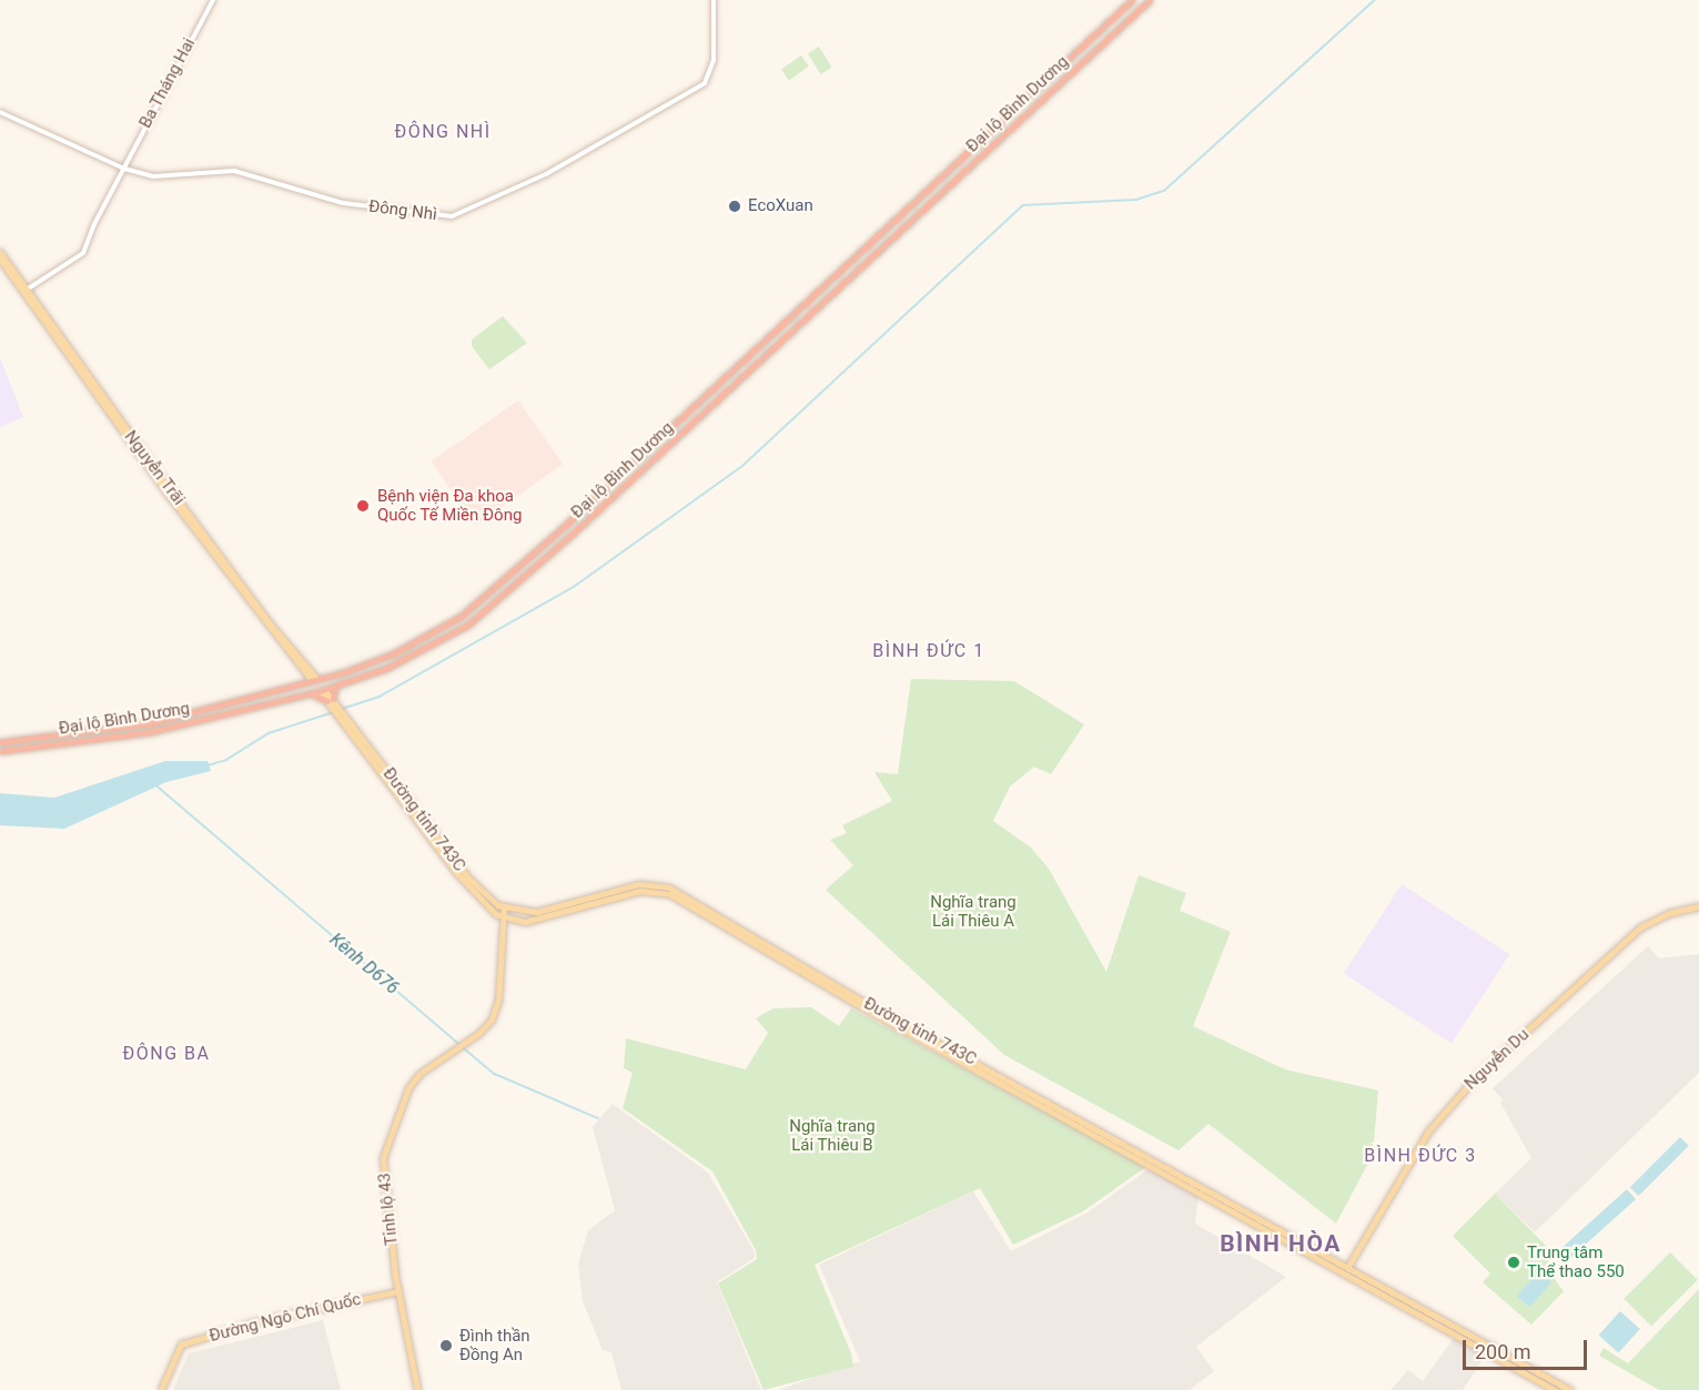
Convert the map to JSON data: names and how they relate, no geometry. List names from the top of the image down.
{
  "streets": {
    "highway": ["Đại lộ Bình Dương"],
    "main road": [
      "Nguyễn Trãi",
      "Đường tỉnh 743C",
      "Nguyễn Du",
      "Tỉnh lộ 43",
      "Đường Ngô Chí Quốc"
    ],
    "street": ["Ba Tháng Hai", "Đông Nhì"]
  },
  "crossings": [
    ["Ba Tháng Hai", "Đông Nhì"],
    ["Ba Tháng Hai", "Nguyễn Trãi"],
    ["Đại lộ Bình Dương", "Nguyễn Trãi"],
    ["Đại lộ Bình Dương", "Đường tỉnh 743C"],
    ["Đường tỉnh 743C", "Nguyễn Du"],
    ["Đường tỉnh 743C", "Tỉnh lộ 43"],
    ["Tỉnh lộ 43", "Đường Ngô Chí Quốc"]
  ],
  "districts": [
    "ĐÔNG NHÌ",
    "BÌNH ĐỨC 1",
    "ĐÔNG BA",
    "BÌNH ĐỨC 3",
    "BÌNH HÒA"
  ],
  "water": ["Kênh D676"],
  "parks": ["Nghĩa trang Lái Thiêu A", "Nghĩa trang Lái Thiêu B"],
  "places": [
    "EcoXuan",
    "Bệnh viện Đa khoa Quốc Tế Miền Đông",
    "Trung tâm Thể thao 550",
    "Đình thần Đồng An"
  ],
  "scale_bar": "200 m"
}
